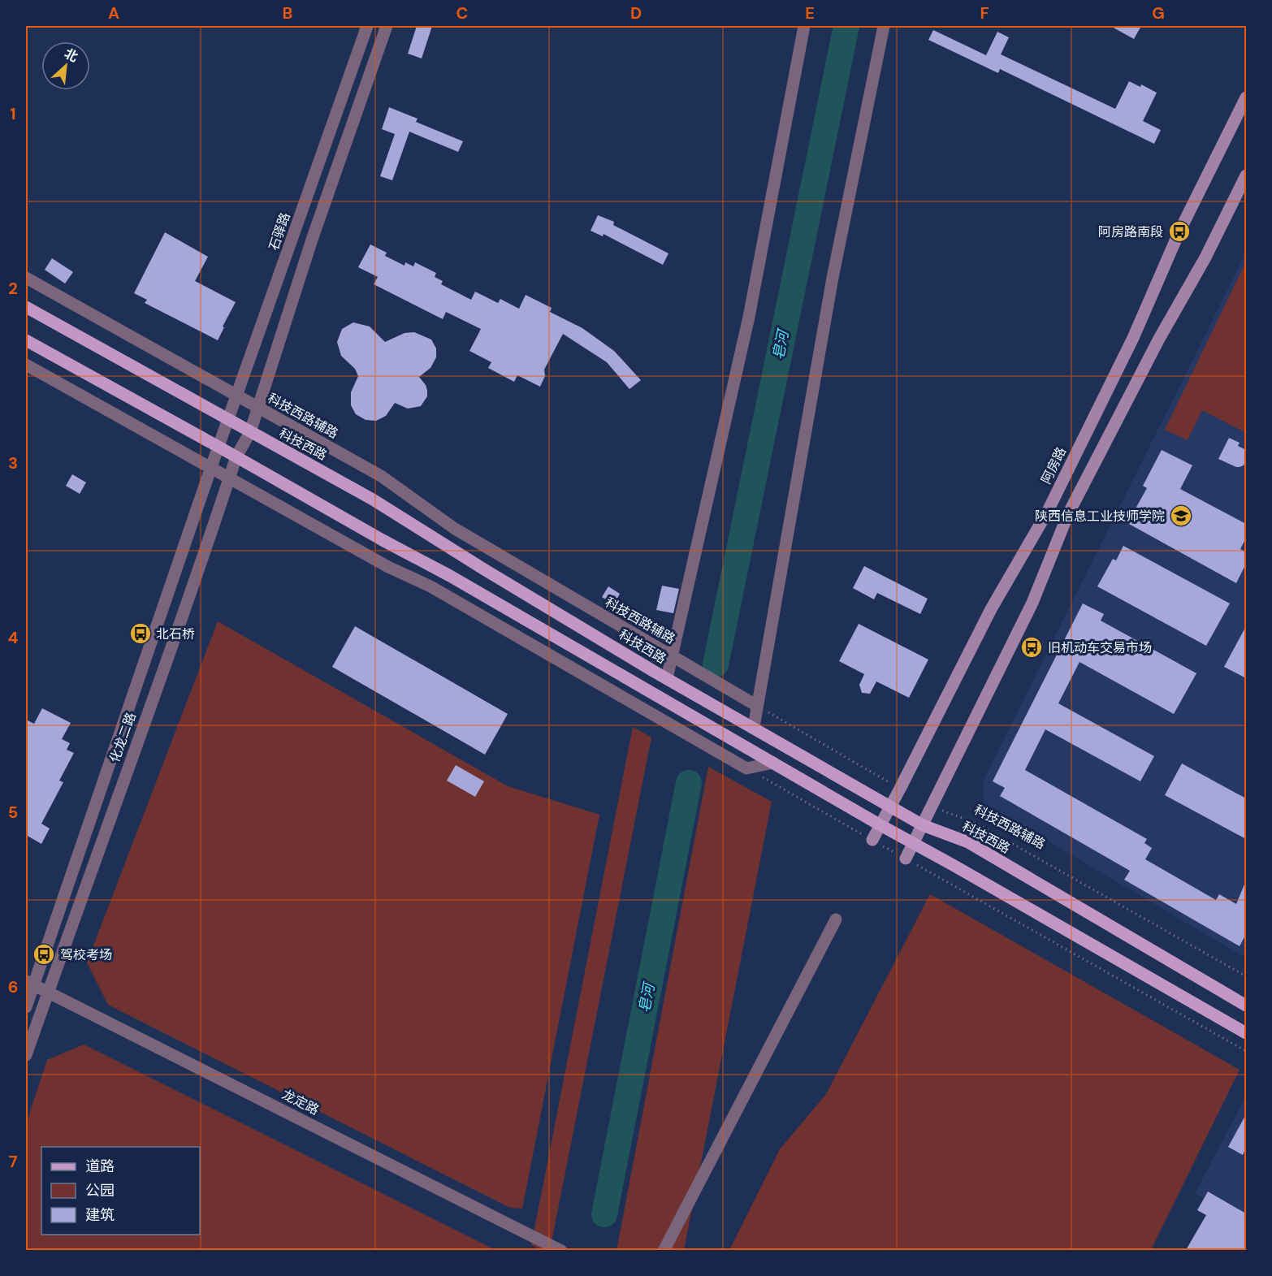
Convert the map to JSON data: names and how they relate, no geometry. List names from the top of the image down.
{
  "streets": {
    "main road": ["科技西路", "阿房路"],
    "street": [
      "石驿路",
      "科技西路辅路",
      "化龙二路",
      "龙定路"
    ]
  },
  "crossings": [
    ["石驿路", "科技西路辅路"],
    ["石驿路", "科技西路"],
    ["石驿路", "化龙二路"],
    ["科技西路", "阿房路"],
    ["科技西路", "化龙二路"],
    ["化龙二路", "龙定路"]
  ],
  "water": ["皂河"],
  "places": {
    "bus stop": [
      "阿房路南段",
      "北石桥",
      "旧机动车交易市场",
      "驾校考场"
    ],
    "school or university": ["陕西信息工业技师学院"]
  },
  "legend": ["道路", "公园", "建筑"],
  "north": "top right",
  "grid": {
    "columns": [
      "A",
      "B",
      "C",
      "D",
      "E",
      "F",
      "G"
    ],
    "rows": [
      "1",
      "2",
      "3",
      "4",
      "5",
      "6",
      "7"
    ]
  }
}
